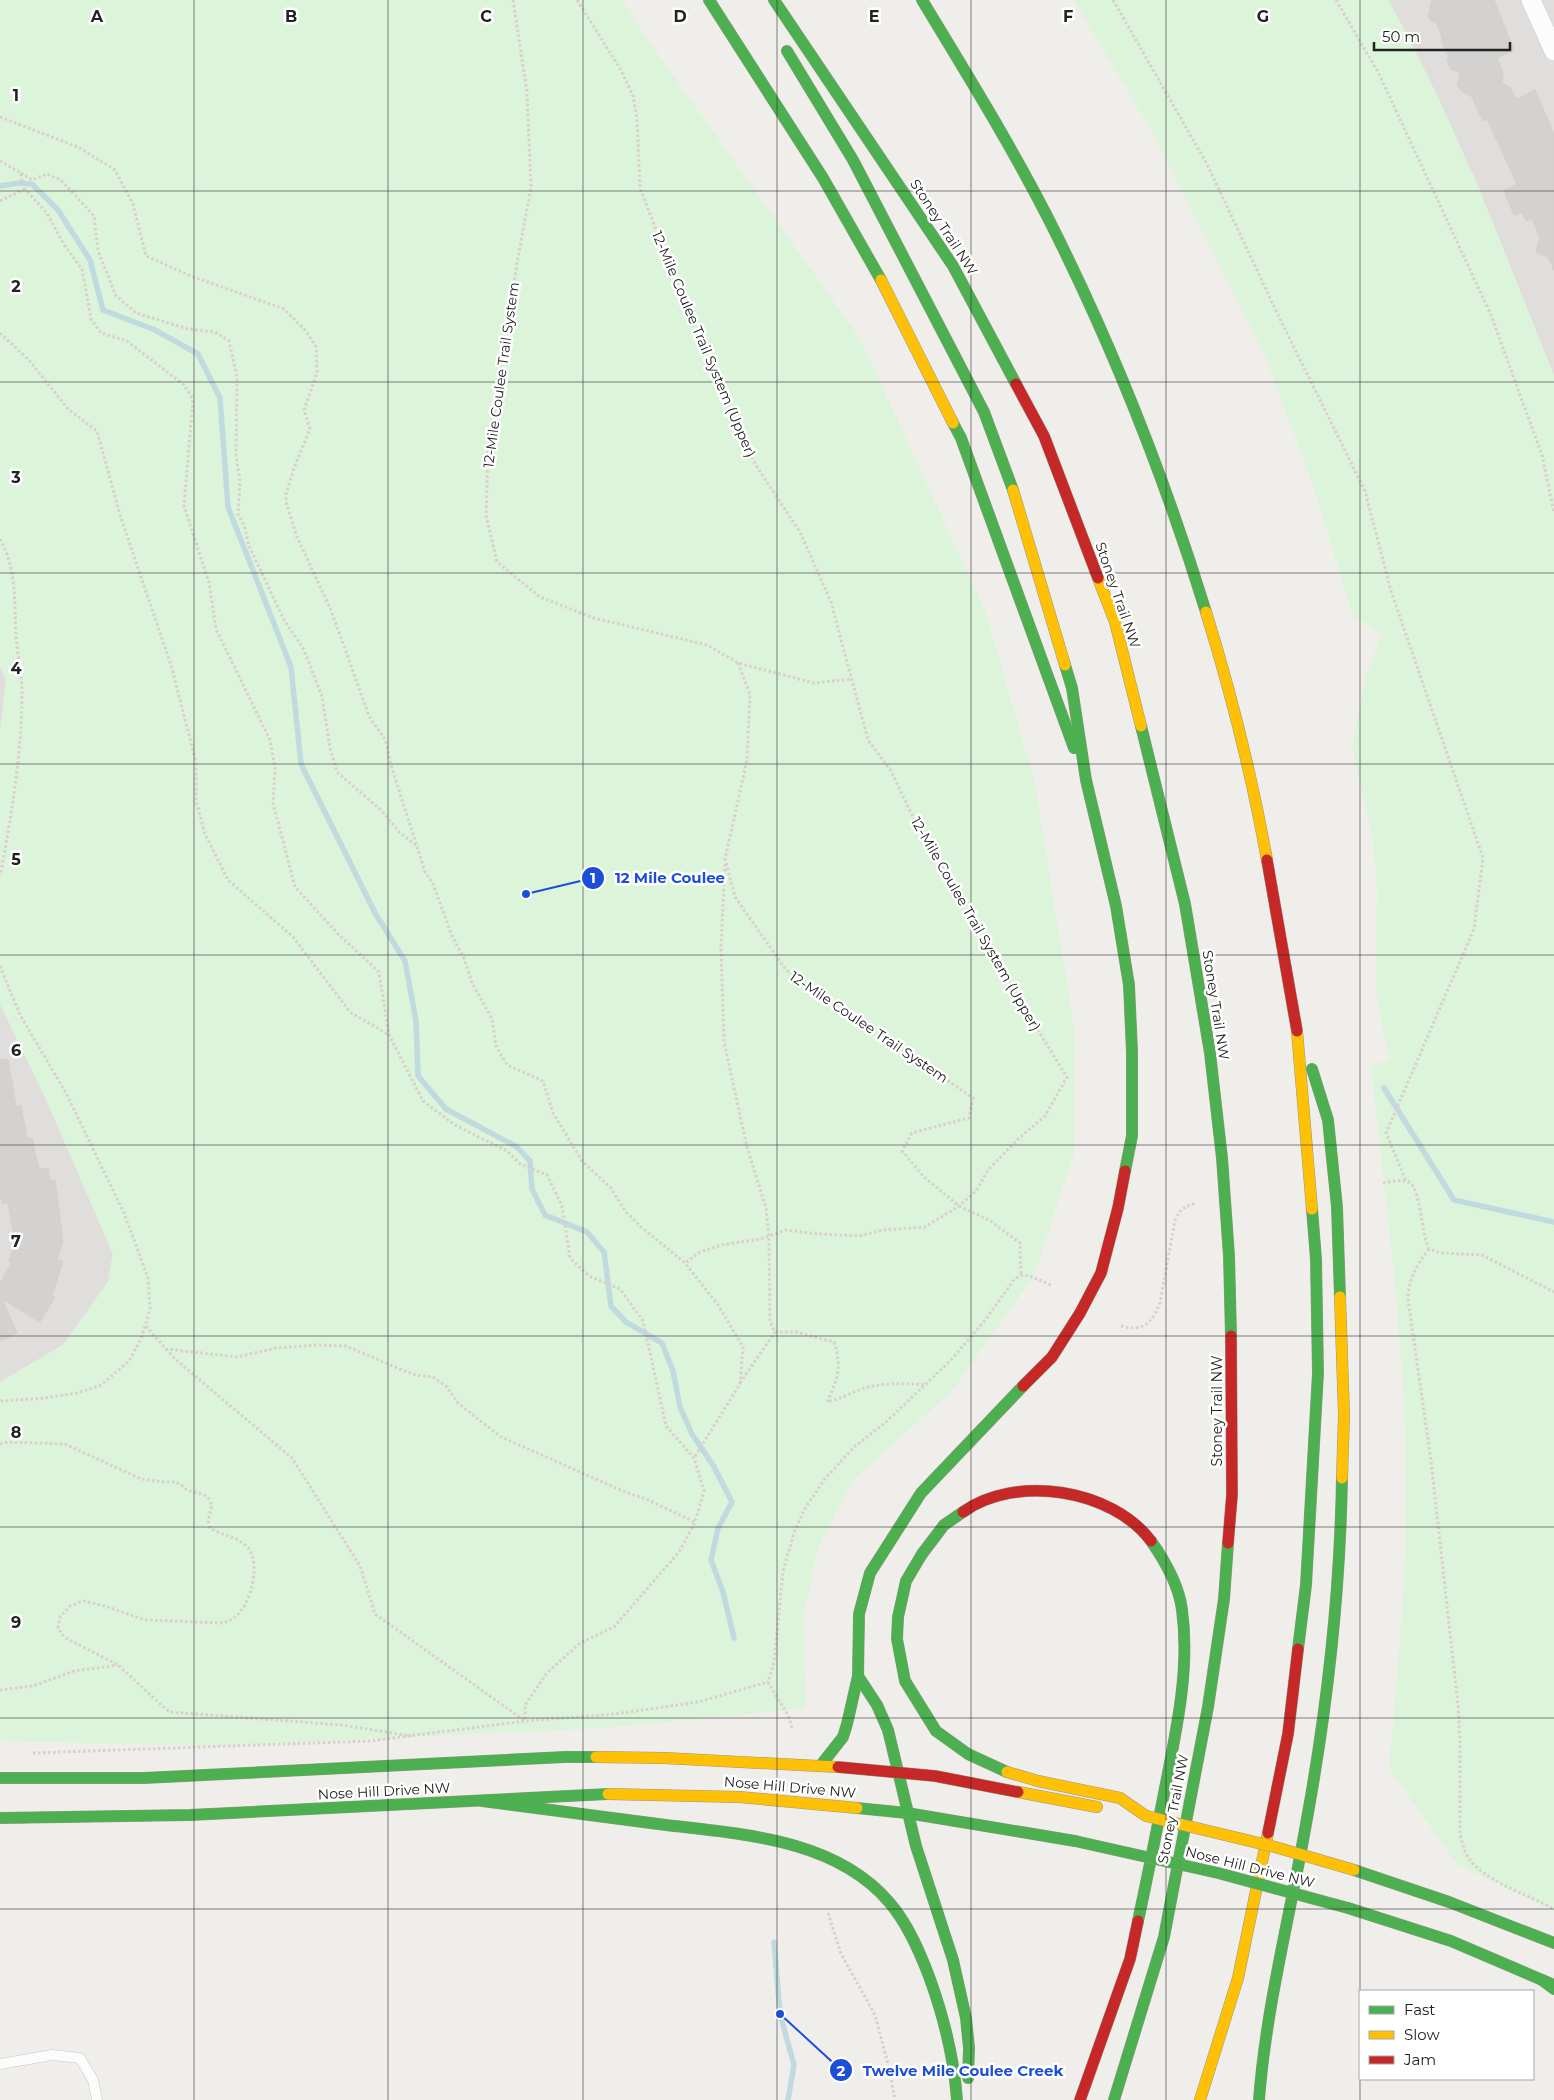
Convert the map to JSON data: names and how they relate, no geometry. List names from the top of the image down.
{
  "streets": {
    "main road": ["Stoney Trail NW", "Nose Hill Drive NW"],
    "path": ["12-Mile Coulee Trail System (Upper)", "12-Mile Coulee Trail System"]
  },
  "crossings": [
    ["12-Mile Coulee Trail System (Upper)", "12-Mile Coulee Trail System"]
  ],
  "places": ["12 Mile Coulee", "Twelve Mile Coulee Creek"],
  "legend": ["Fast", "Slow", "Jam"],
  "scale_bar": "50 m",
  "grid": {
    "columns": [
      "A",
      "B",
      "C",
      "D",
      "E",
      "F",
      "G"
    ],
    "rows": [
      "1",
      "2",
      "3",
      "4",
      "5",
      "6",
      "7",
      "8",
      "9"
    ]
  }
}
